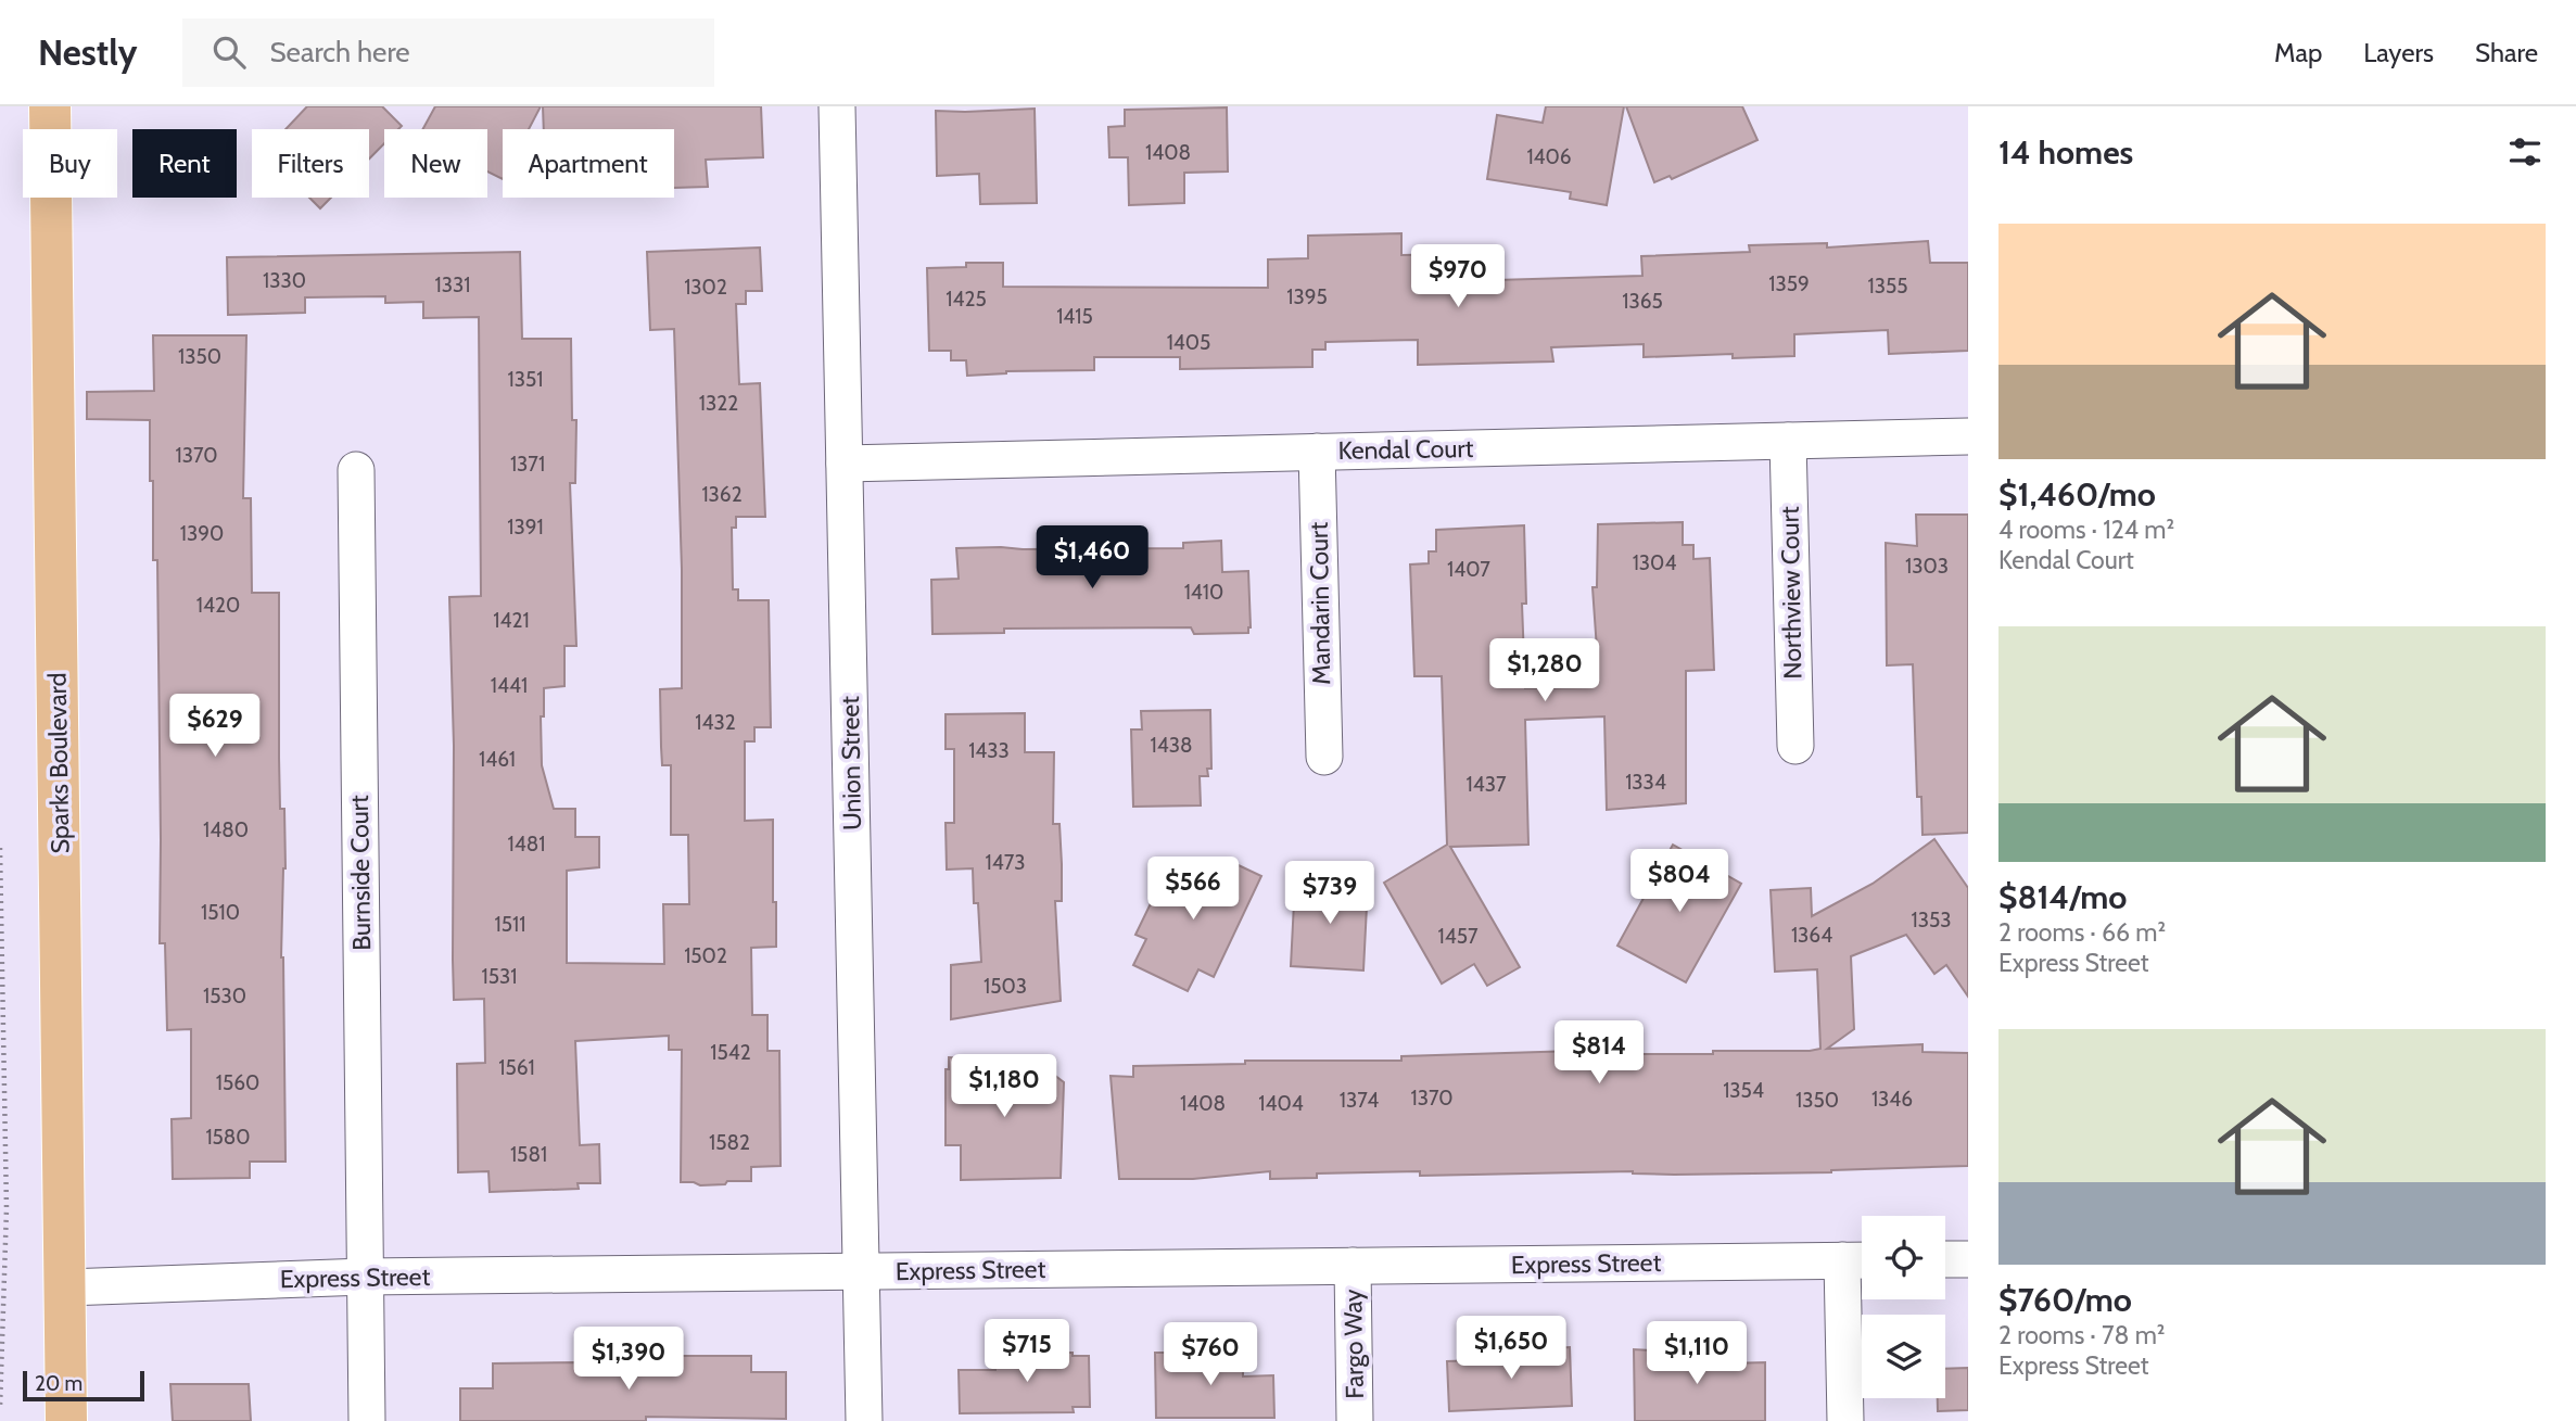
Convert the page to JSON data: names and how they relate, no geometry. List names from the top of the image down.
{
  "streets": {
    "main road": ["Sparks Boulevard"],
    "street": [
      "Kendal Court",
      "Northview Court",
      "Mandarin Court",
      "Union Street",
      "Burnside Court",
      "Express Street",
      "Fargo Way"
    ]
  },
  "crossings": [
    ["Kendal Court", "Northview Court"],
    ["Kendal Court", "Mandarin Court"],
    ["Kendal Court", "Union Street"],
    ["Sparks Boulevard", "Express Street"],
    ["Union Street", "Express Street"],
    ["Burnside Court", "Express Street"],
    ["Express Street", "Fargo Way"]
  ],
  "house_numbers": [
    "1408",
    "1406",
    "1330",
    "1359",
    "1331",
    "1355",
    "1302",
    "1395",
    "1425",
    "1365",
    "1415",
    "1405",
    "1350",
    "1351",
    "1322",
    "1370",
    "1371",
    "1362",
    "1391",
    "1390",
    "1304",
    "1303",
    "1407",
    "1410",
    "1420",
    "1421",
    "1441",
    "1432",
    "1438",
    "1433",
    "1461",
    "1334",
    "1437",
    "1480",
    "1481",
    "1473",
    "1510",
    "1353",
    "1511",
    "1364",
    "1457",
    "1502",
    "1531",
    "1503",
    "1530",
    "1542",
    "1561",
    "1560",
    "1354",
    "1370",
    "1346",
    "1374",
    "1350",
    "1408",
    "1404",
    "1580",
    "1582",
    "1581"
  ],
  "scale_bar": "20 m",
  "page": {
    "header": "Nestly",
    "search": "Search here",
    "nav": ["Map", "Layers", "Share"],
    "heading": "14 homes",
    "chip": [
      "Buy",
      "Rent",
      "Filters",
      "New",
      "Apartment"
    ],
    "list": [
      {
        "name": "$1,460/mo",
        "note": "4 rooms · 124 m² · Kendal Court"
      },
      {
        "name": "$814/mo",
        "note": "2 rooms · 66 m² · Express Street"
      },
      {
        "name": "$760/mo",
        "note": "2 rooms · 78 m² · Express Street"
      }
    ],
    "price": [
      "$970",
      "$1,460",
      "$1,280",
      "$629",
      "$804",
      "$566",
      "$739",
      "$814",
      "$1,180",
      "$1,650",
      "$715",
      "$1,110",
      "$760",
      "$1,390"
    ],
    "scale": "20 m"
  }
}
